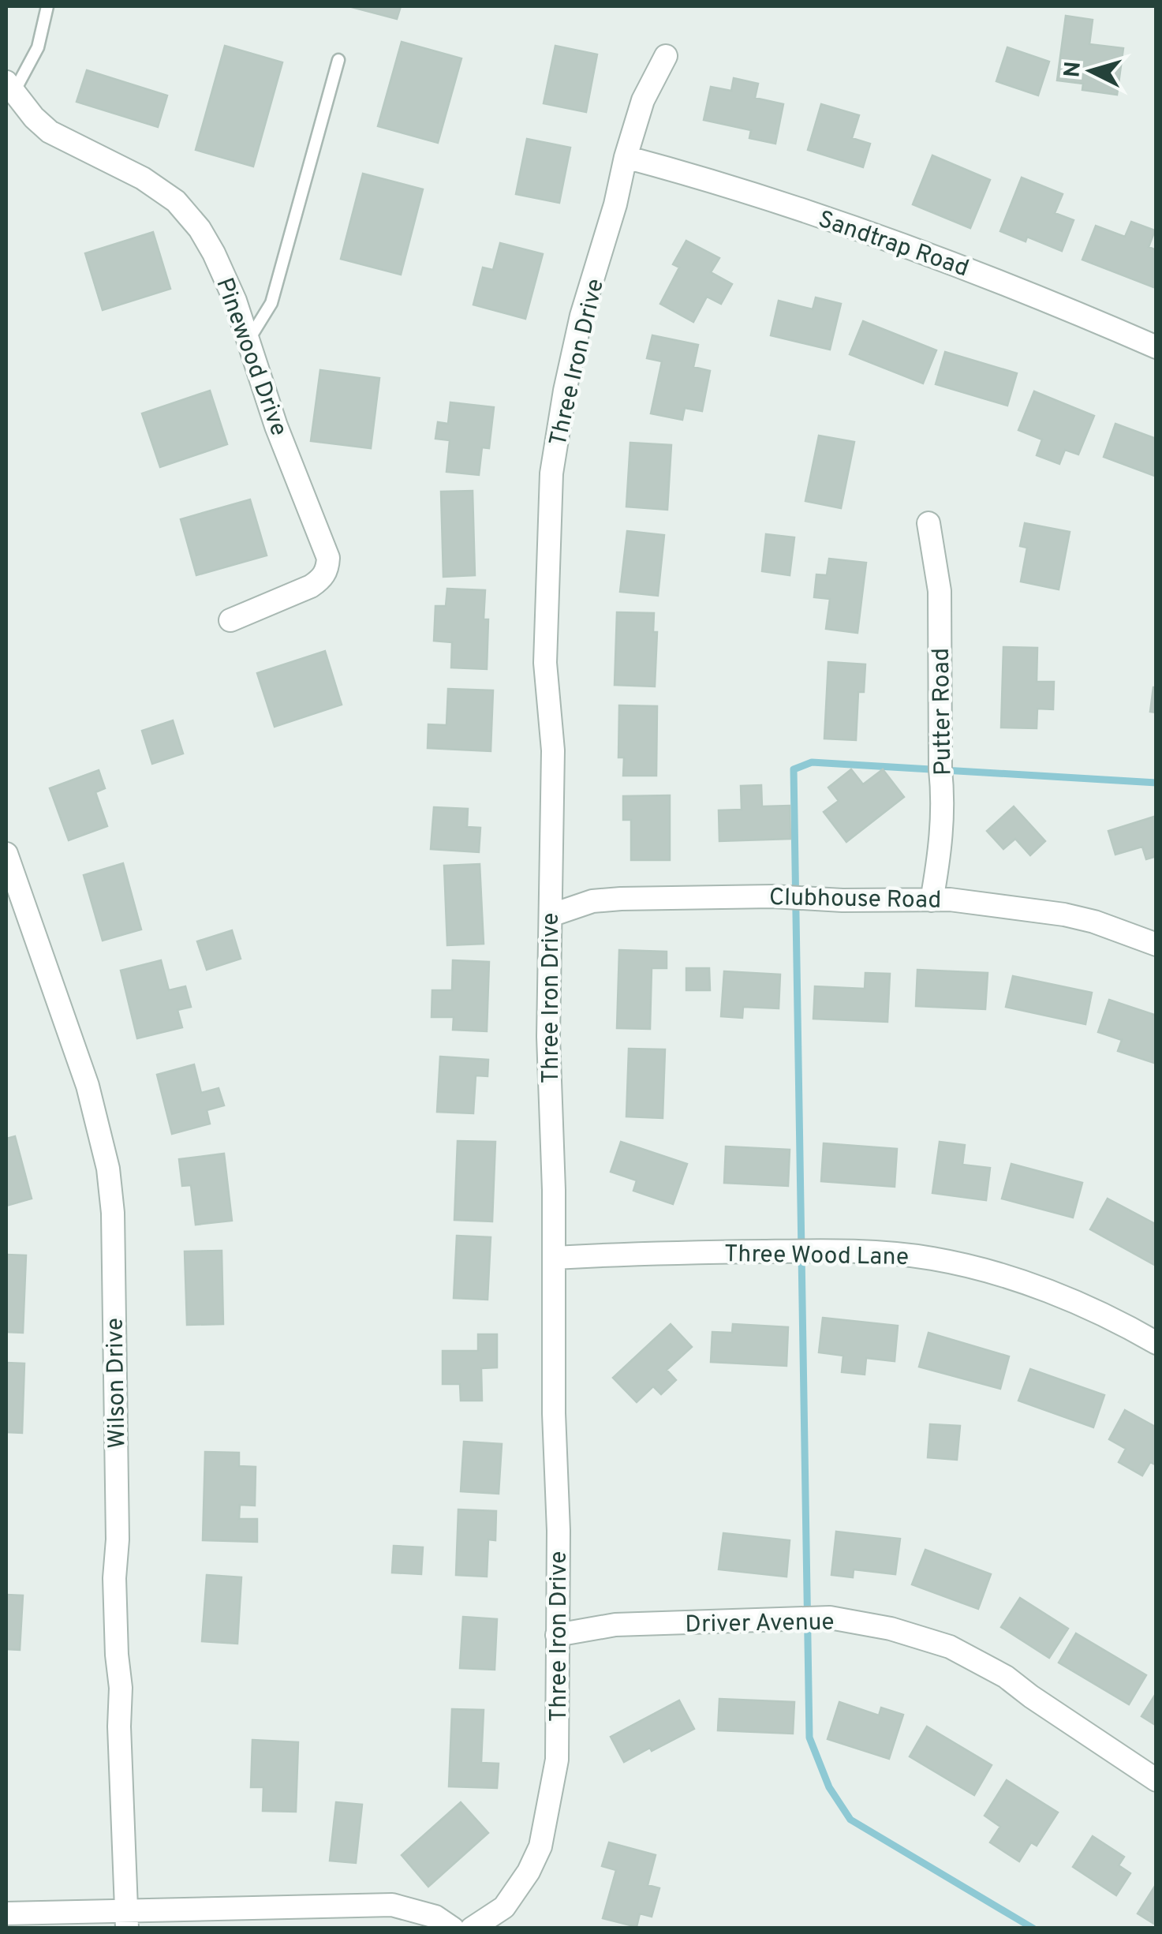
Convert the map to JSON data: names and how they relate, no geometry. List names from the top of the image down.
{
  "streets": {
    "street": [
      "Sandtrap Road",
      "Pinewood Drive",
      "Three Iron Drive",
      "Putter Road",
      "Clubhouse Road",
      "Three Wood Lane",
      "Wilson Drive",
      "Driver Avenue"
    ]
  },
  "crossings": [
    ["Sandtrap Road", "Three Iron Drive"],
    ["Three Iron Drive", "Clubhouse Road"],
    ["Three Iron Drive", "Three Wood Lane"],
    ["Three Iron Drive", "Driver Avenue"],
    ["Putter Road", "Clubhouse Road"]
  ],
  "north": "left"
}
